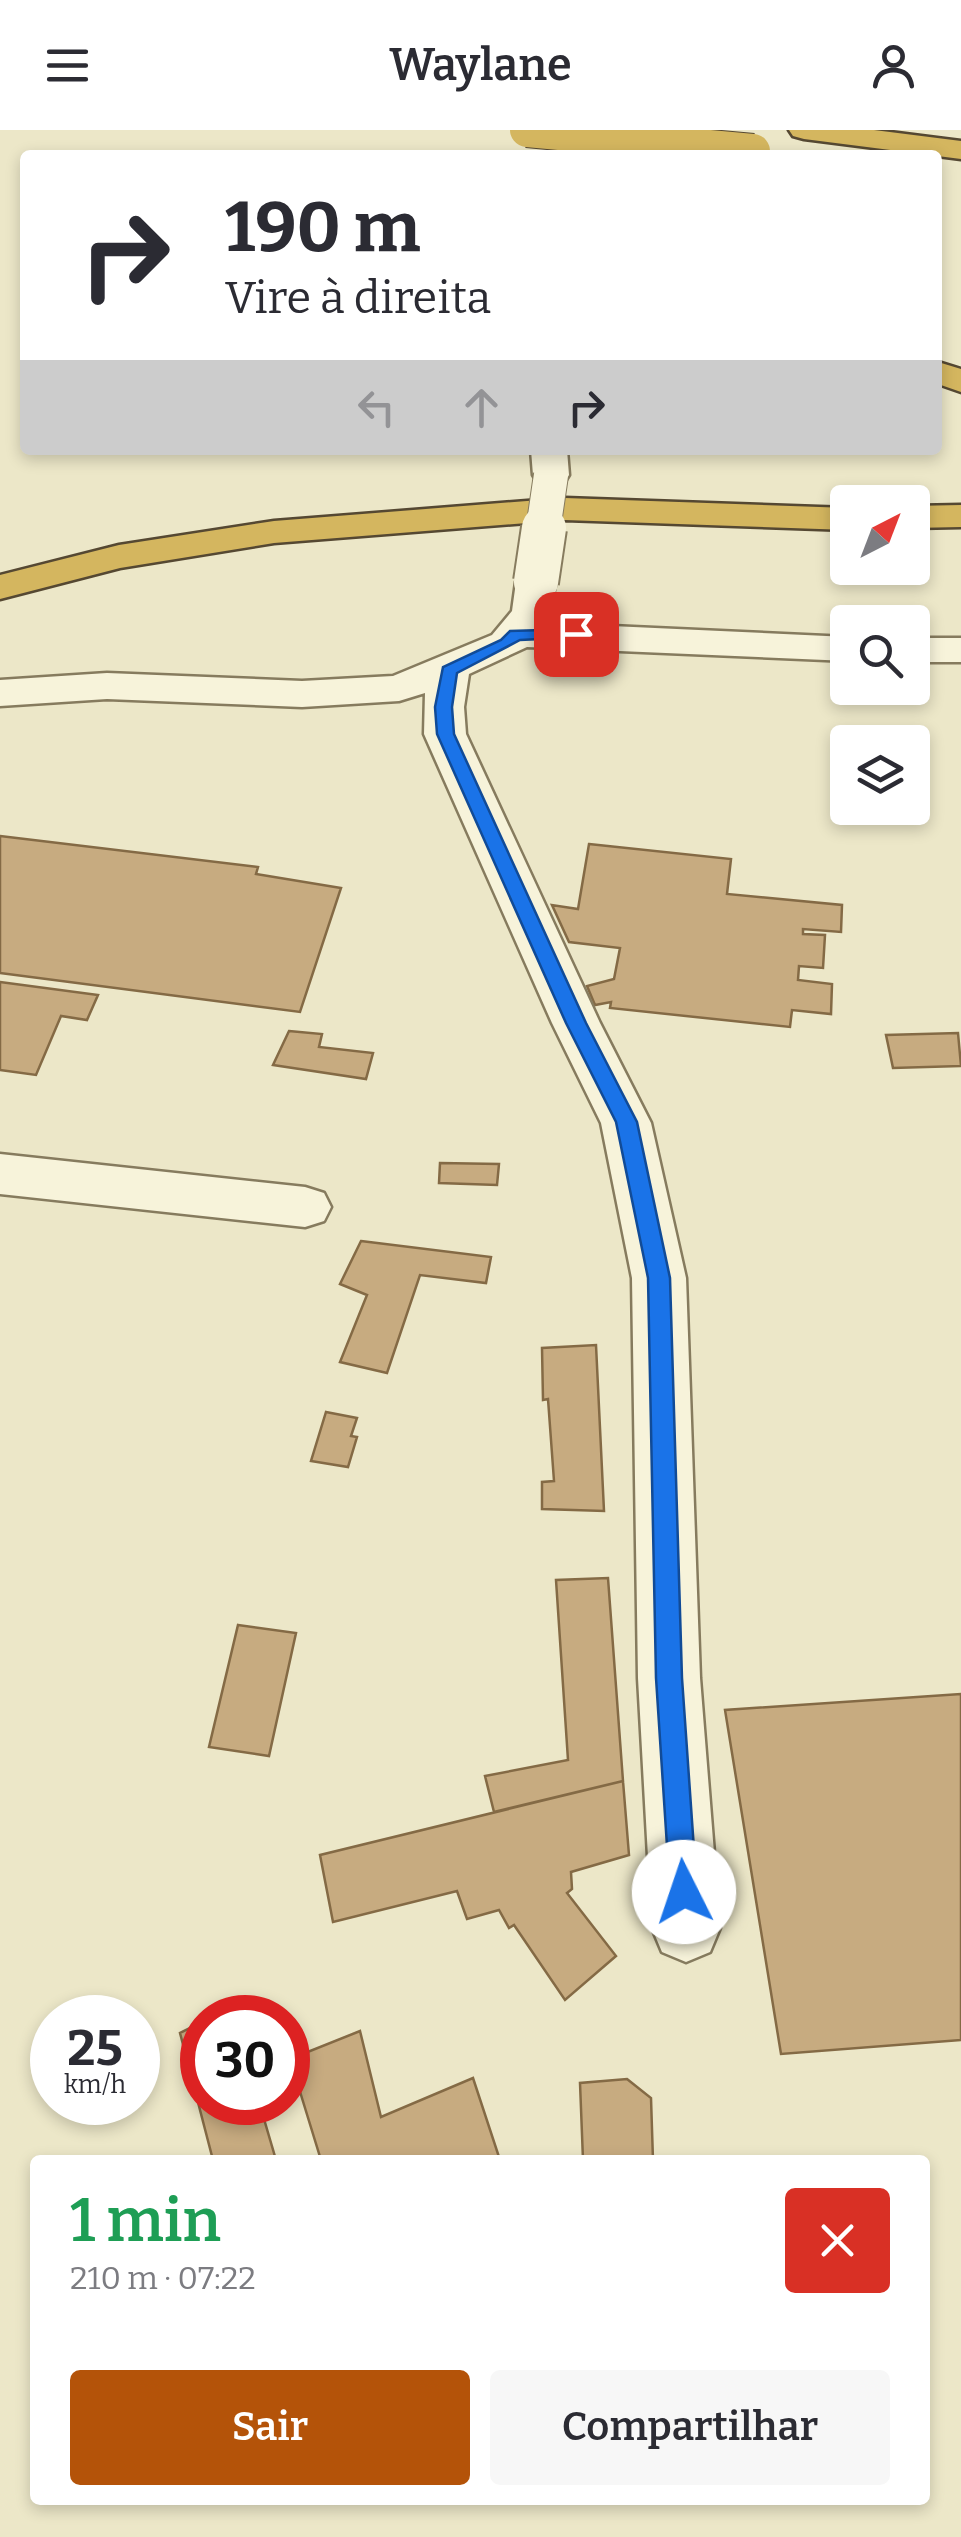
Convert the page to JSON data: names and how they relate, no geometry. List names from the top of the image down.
{
  "north": "top right",
  "page": {
    "header": "Waylane",
    "turn": ["190 m", "Vire à direita"],
    "speed": "25 km/h",
    "limit": "30",
    "heading": ["1 min", "210 m · 07:22"],
    "buttons": ["Sair", "Compartilhar"]
  }
}
